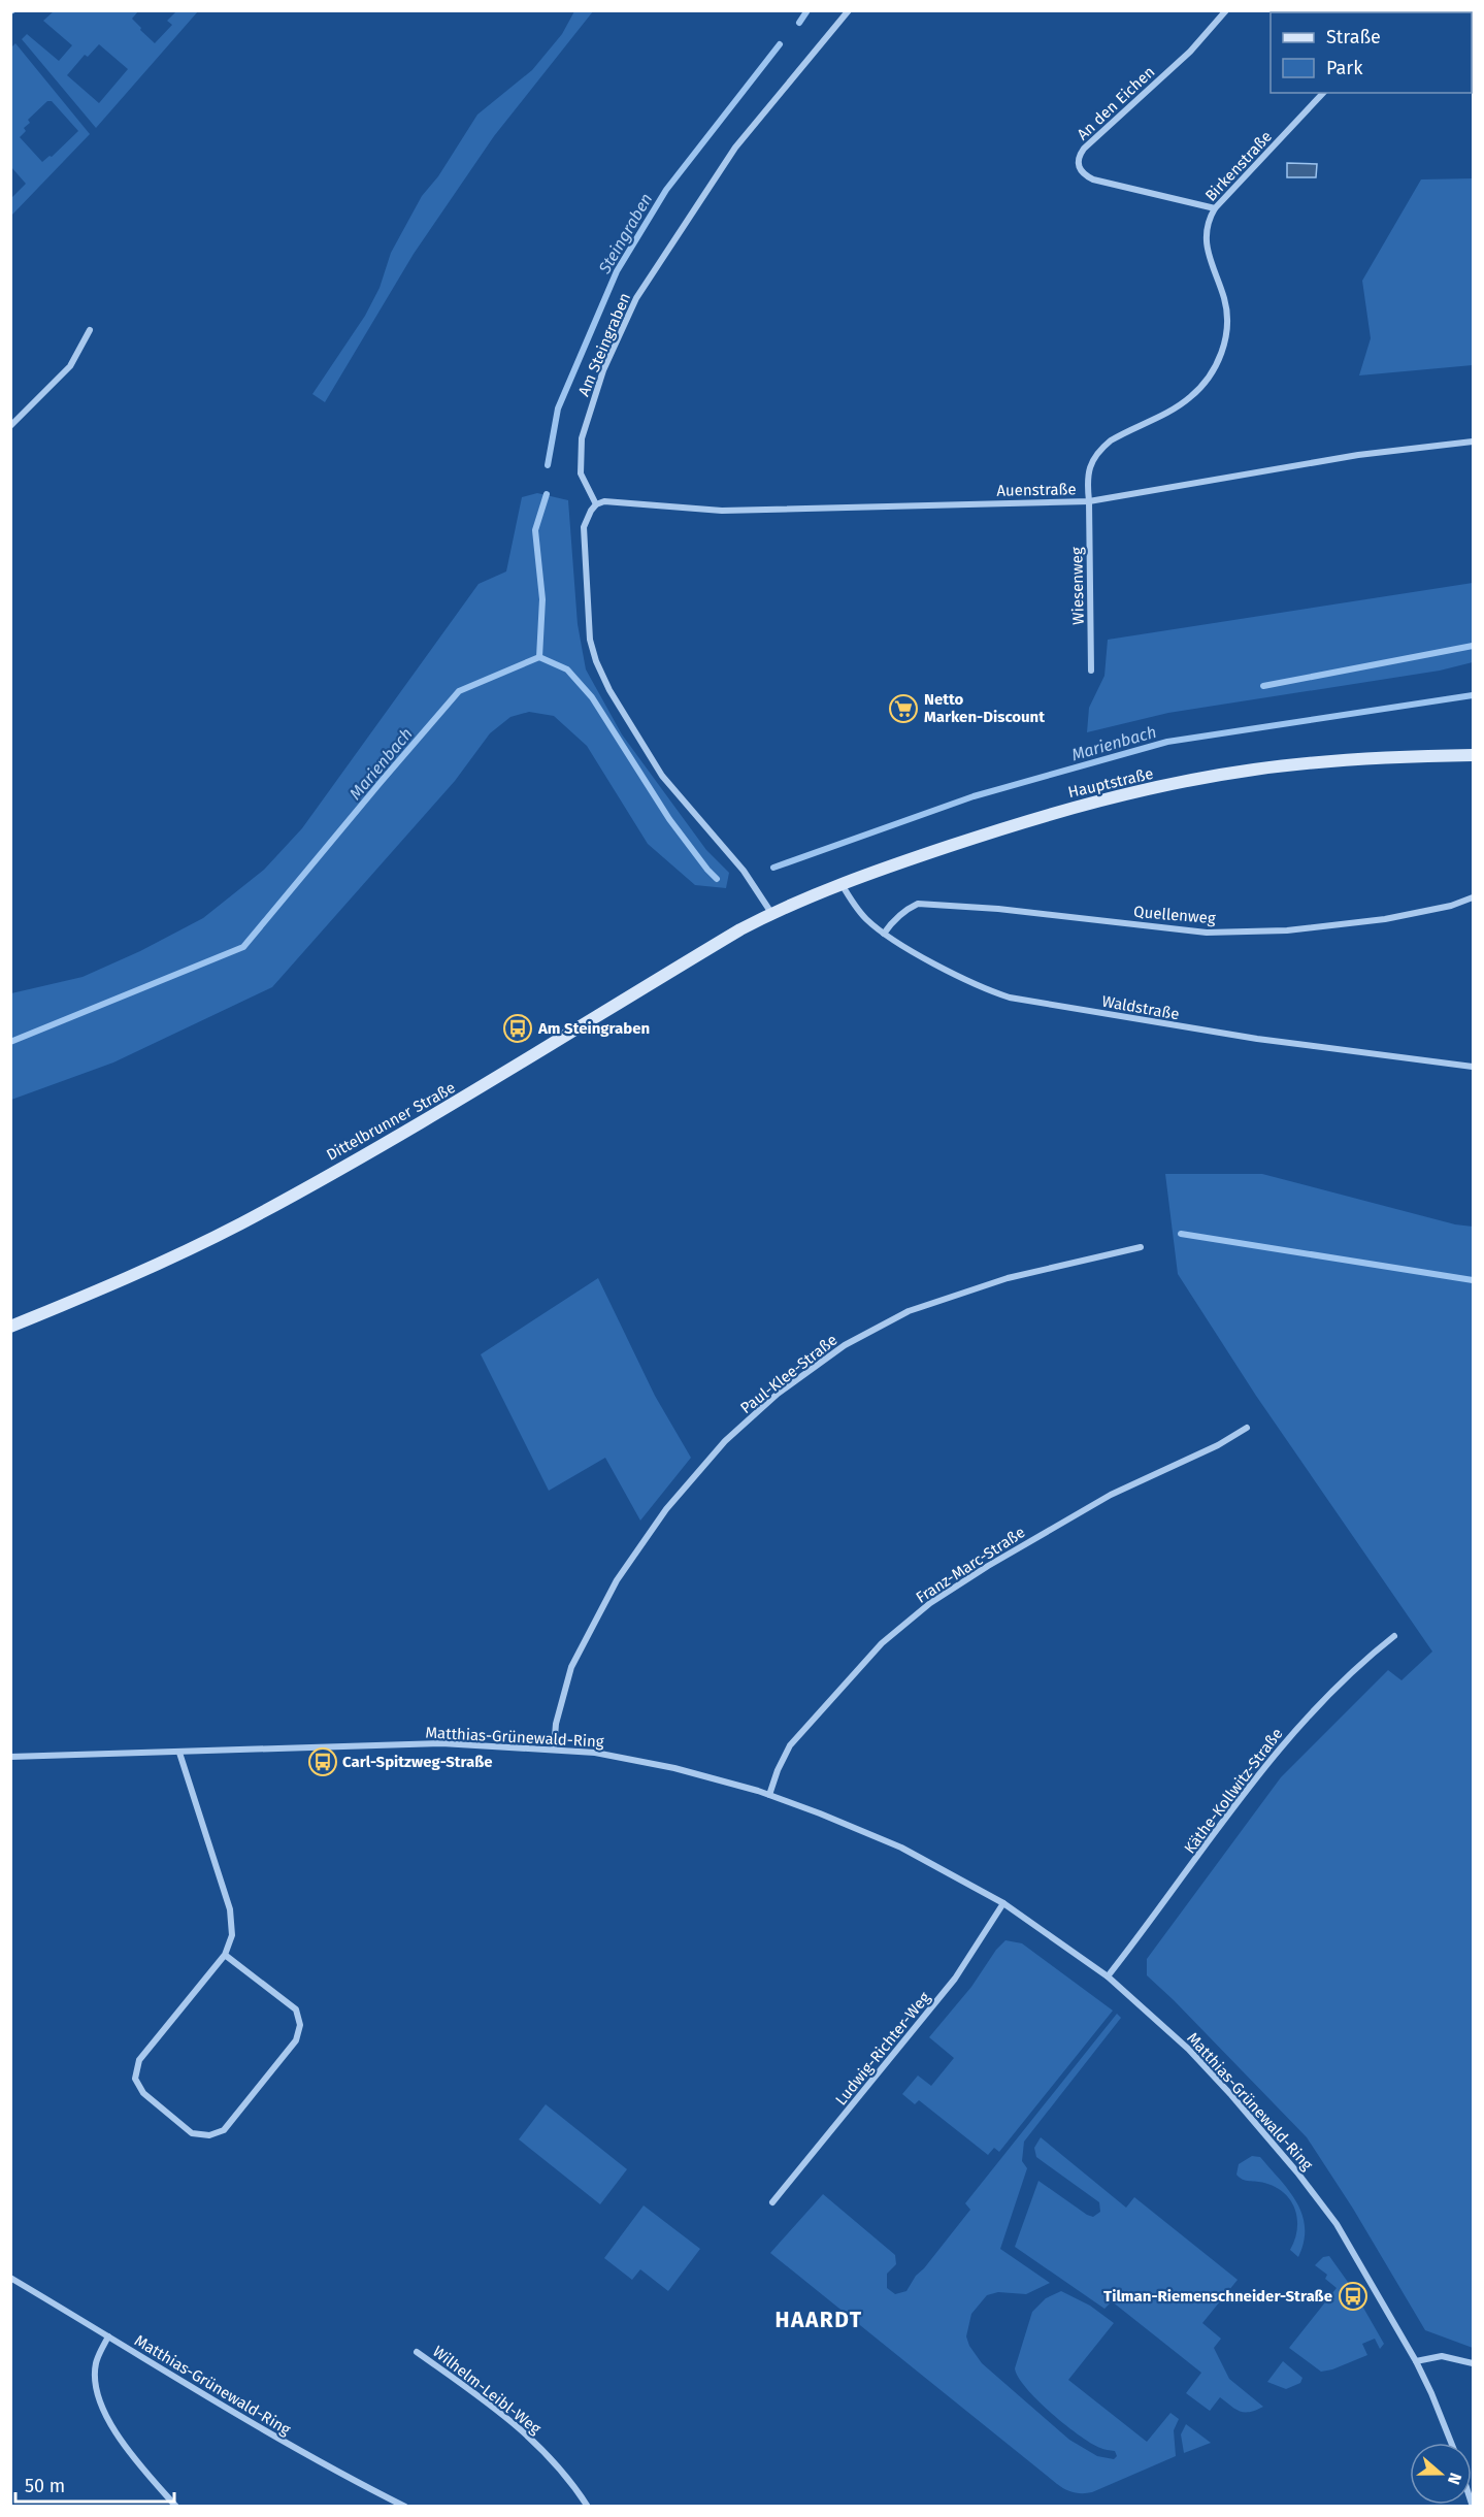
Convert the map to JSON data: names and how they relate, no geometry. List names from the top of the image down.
{
  "streets": {
    "street": [
      "An den Eichen",
      "Birkenstraße",
      "Am Steingraben",
      "Auenstraße",
      "Wiesenweg",
      "Hauptstraße",
      "Quellenweg",
      "Waldstraße",
      "Dittelbrunner Straße",
      "Paul-Klee-Straße",
      "Franz-Marc-Straße",
      "Matthias-Grünewald-Ring",
      "Käthe-Kollwitz-Straße",
      "Ludwig-Richter-Weg",
      "Wilhelm-Leibl-Weg"
    ]
  },
  "crossings": [
    ["An den Eichen", "Birkenstraße"],
    ["Birkenstraße", "Auenstraße"],
    ["Birkenstraße", "Wiesenweg"],
    ["Am Steingraben", "Auenstraße"],
    ["Auenstraße", "Wiesenweg"],
    ["Hauptstraße", "Waldstraße"],
    ["Hauptstraße", "Dittelbrunner Straße"],
    ["Quellenweg", "Waldstraße"],
    ["Paul-Klee-Straße", "Matthias-Grünewald-Ring"],
    ["Franz-Marc-Straße", "Matthias-Grünewald-Ring"],
    ["Matthias-Grünewald-Ring", "Käthe-Kollwitz-Straße"],
    ["Matthias-Grünewald-Ring", "Ludwig-Richter-Weg"]
  ],
  "districts": ["HAARDT"],
  "water": ["Steingraben", "Marienbach"],
  "places": {
    "supermarket": ["Netto Marken-Discount"],
    "bus stop": ["Am Steingraben", "Carl-Spitzweg-Straße", "Tilman-Riemenschneider-Straße"]
  },
  "legend": ["Straße", "Park"],
  "scale_bar": "50 m",
  "north": "right"
}
